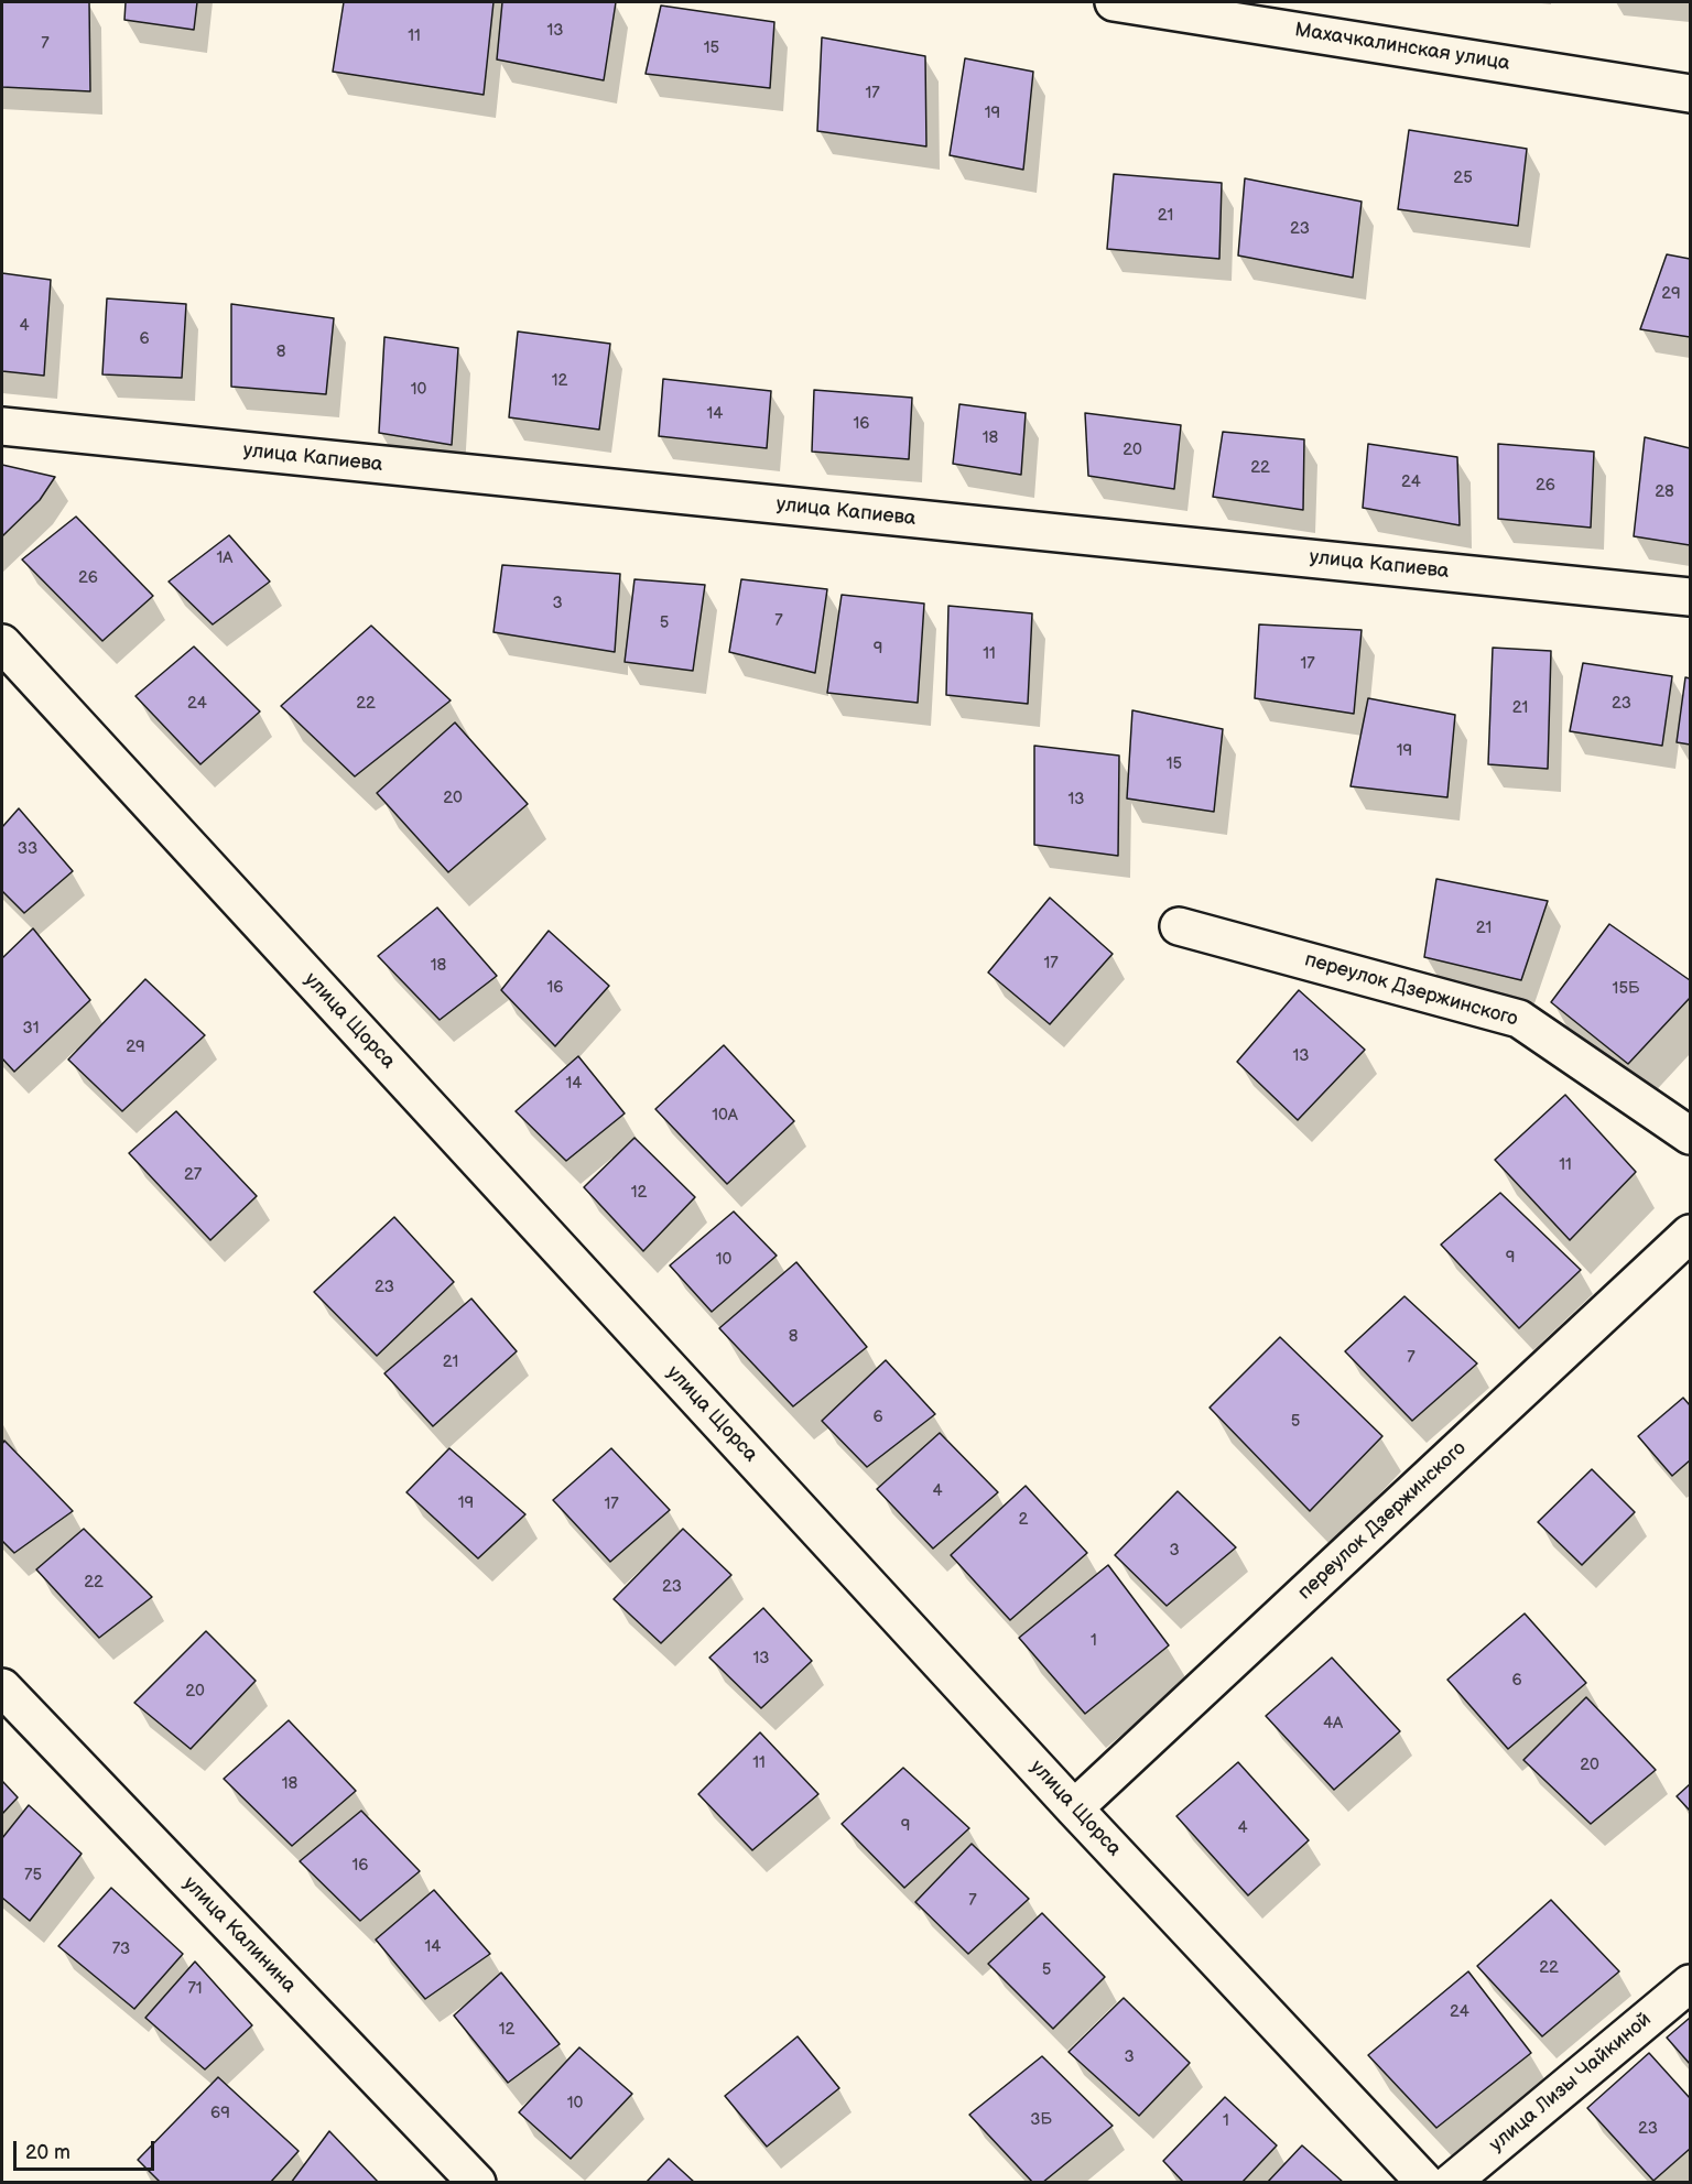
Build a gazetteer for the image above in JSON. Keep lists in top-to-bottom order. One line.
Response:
{"streets":{"street":["Махачкалинская улица","улица Капиева","переулок Дзержинского","улица Щорса","улица Калинина","улица Лизы Чайкиной"]},"crossings":[["переулок Дзержинского","улица Щорса"]],"house_numbers":["13","11","7","15","17","19","25","21","23","29","4","6","8","12","10","14","16","18","20","22","24","26","28","1А","26","3","7","5","9","11","17","24","22","23","21","19","15","20","13","33","21","17","18","16","15Б","31","29","13","14","10А","11","27","12","9","10","23","8","7","21","6","5","4","19","17","2","3","22","23","1","13","6","20","4А","11","20","18","9","4","16","75","7","14","73","22","5","71","24","12","3","10","69","3Б","1","23"],"scale_bar":"20 m"}
